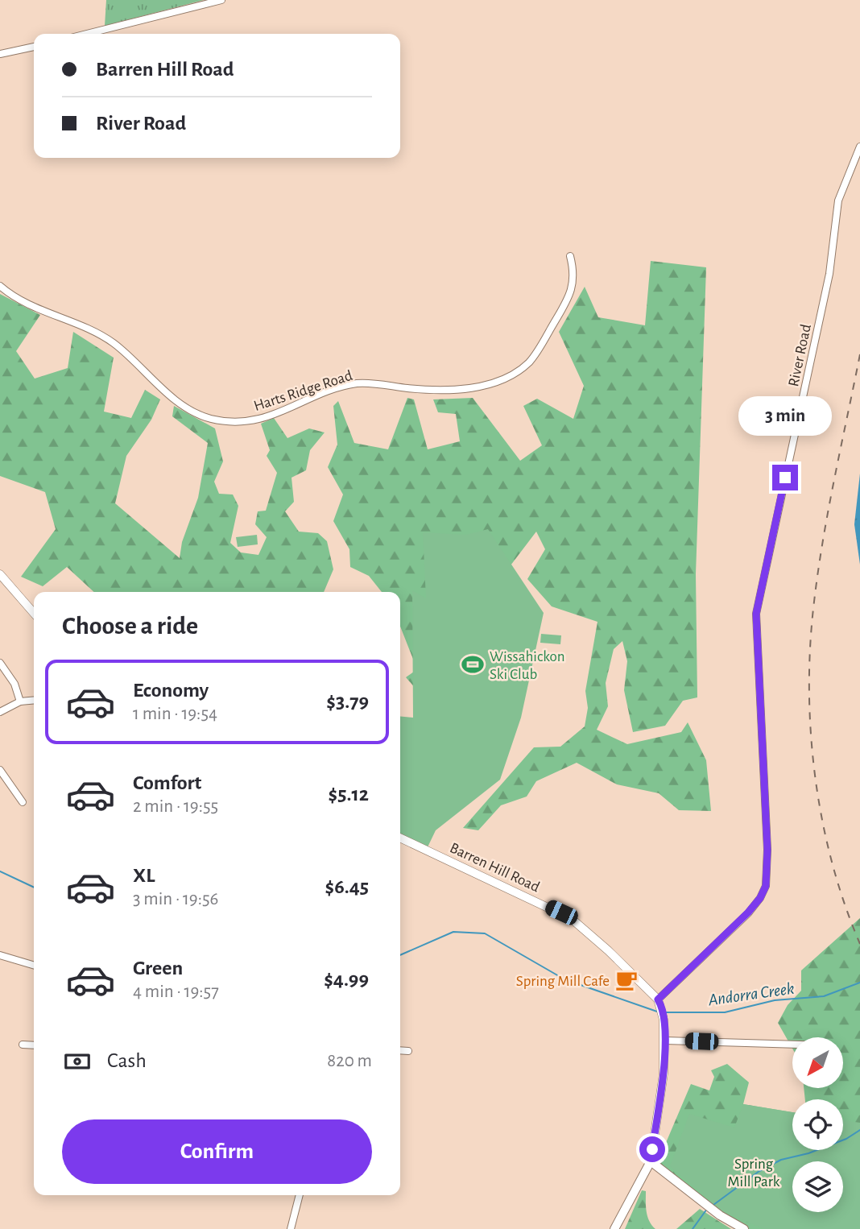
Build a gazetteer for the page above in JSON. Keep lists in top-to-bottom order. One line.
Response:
{"streets":{"street":["River Road","Harts Ridge Road","Barren Hill Road"]},"crossings":[["River Road","Barren Hill Road"]],"water":["Andorra Creek"],"parks":["Spring Mill Park"],"places":{"sports":["Wissahickon Ski Club"],"cafe":["Spring Mill Cafe"]},"north":"bottom left","page":{"banner":["Barren Hill Road","River Road"],"bubble":"3 min","heading":"Choose a ride","list":[{"name":"Economy","note":"1 min · 19:54","value":"$3.79"},{"name":"Comfort","note":"2 min · 19:55","value":"$5.12"},{"name":"XL","note":"3 min · 19:56","value":"$6.45"},{"name":"Green","note":"4 min · 19:57","value":"$4.99"}],"pay":["Cash","820 m"],"buttons":"Confirm"}}
